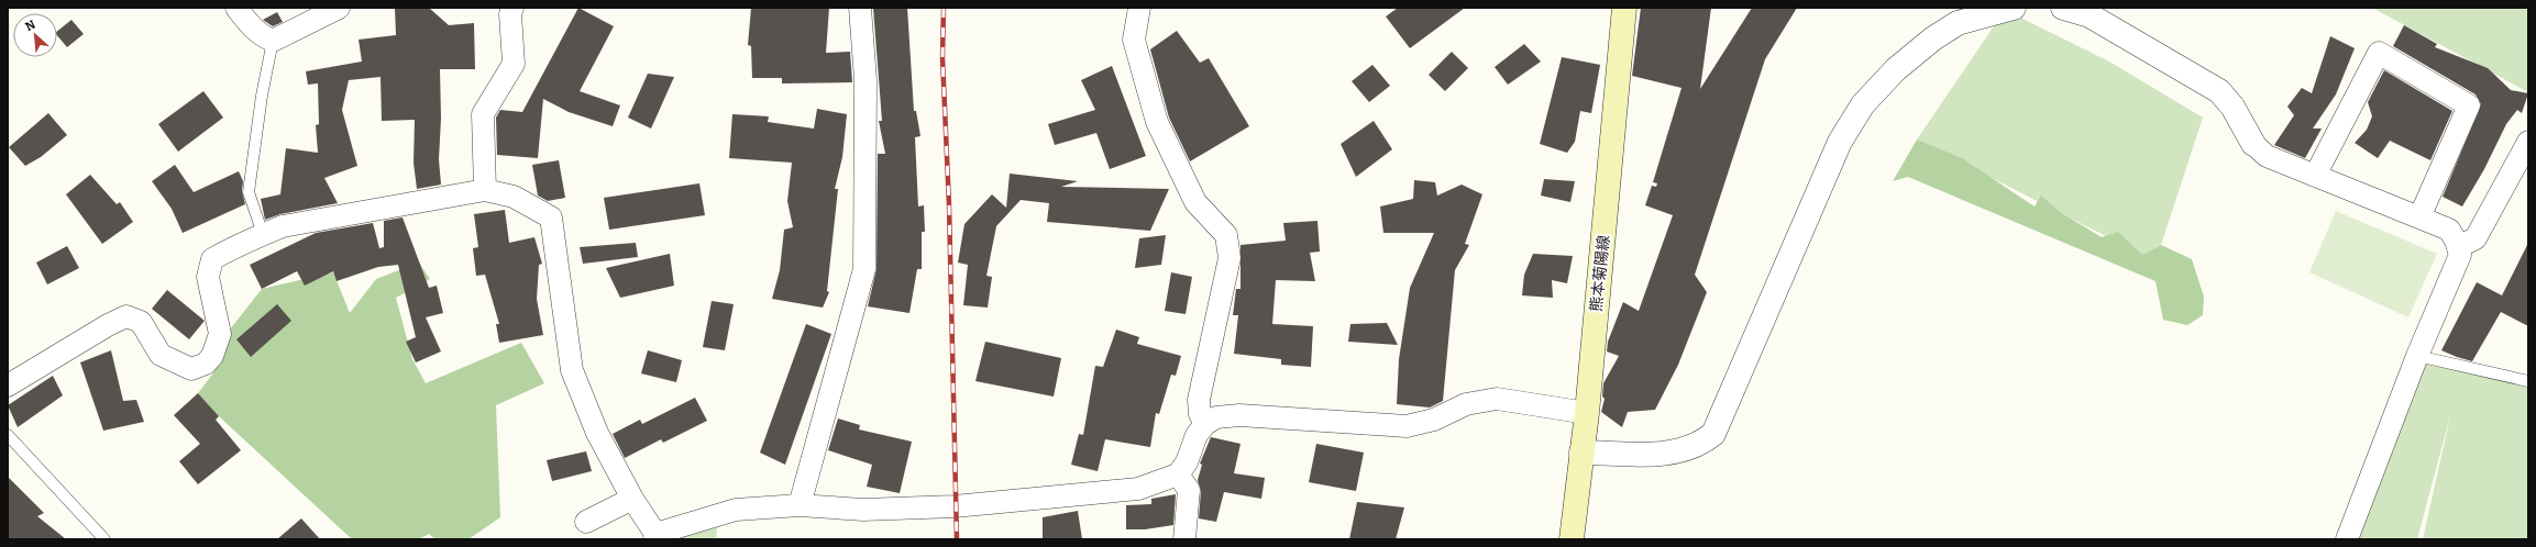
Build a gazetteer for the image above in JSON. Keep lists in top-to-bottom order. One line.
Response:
{"streets":{"main road":["熊本菊陽線"]},"north":"top left"}
